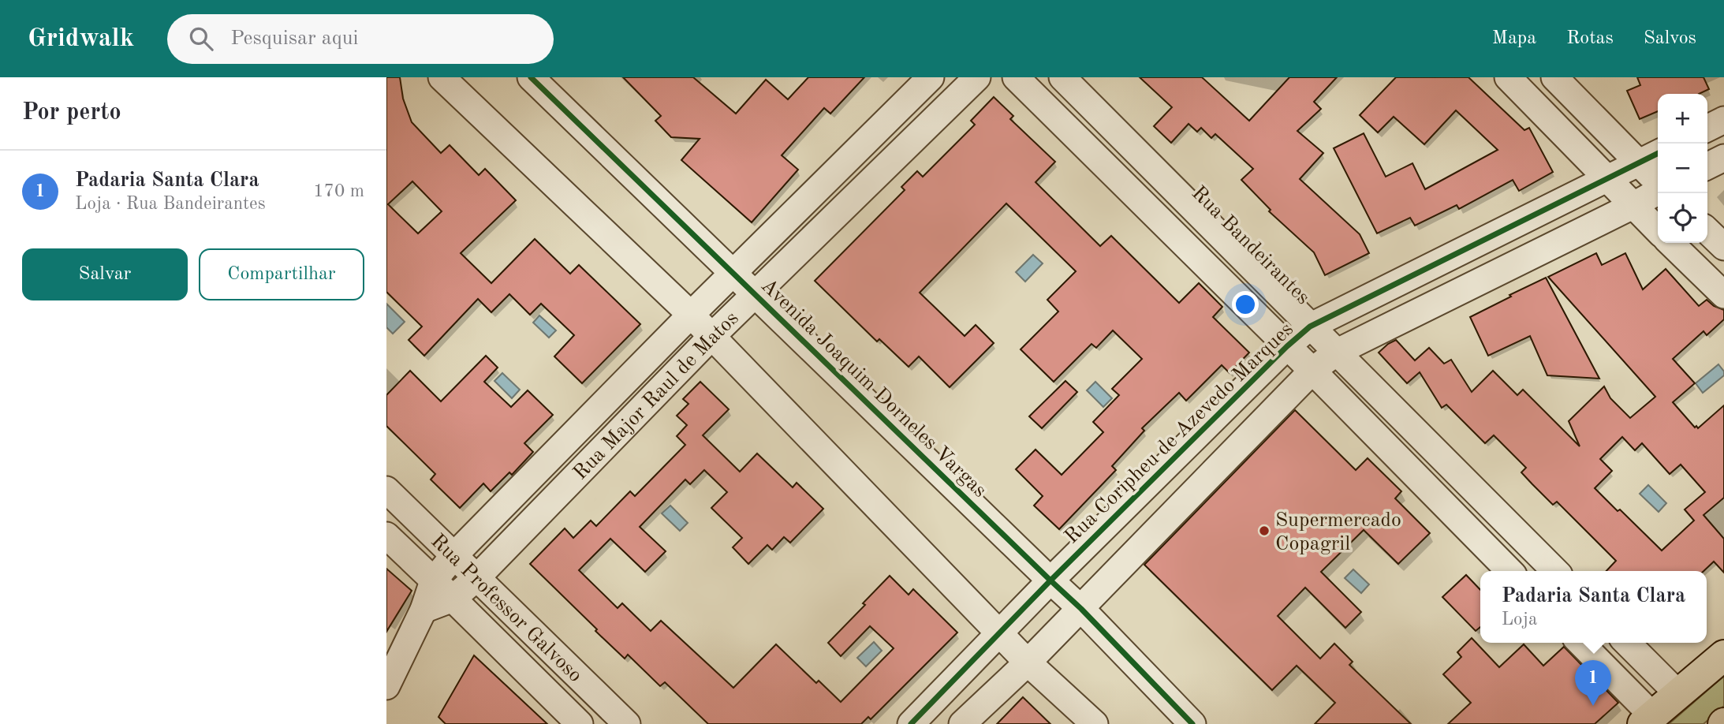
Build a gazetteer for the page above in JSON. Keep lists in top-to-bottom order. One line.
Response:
{"streets":{"street":["Rua Bandeirantes","Avenida Joaquim Dorneles Vargas","Rua Major Raul de Matos","Rua Coripheu de Azevedo Marques","Rua Professor Galvoso"]},"crossings":[["Rua Bandeirantes","Rua Coripheu de Azevedo Marques"],["Avenida Joaquim Dorneles Vargas","Rua Major Raul de Matos"],["Avenida Joaquim Dorneles Vargas","Rua Coripheu de Azevedo Marques"],["Rua Major Raul de Matos","Rua Professor Galvoso"]],"places":["Supermercado Copagril"],"page":{"header":"Gridwalk","search":"Pesquisar aqui","nav":["Mapa","Rotas","Salvos"],"heading":"Por perto","map_buttons":["+","−"],"list":[{"mark":"1","name":"Padaria Santa Clara","note":"Loja · Rua Bandeirantes","value":"170 m"}],"buttons":["Salvar","Compartilhar"],"popup":["Padaria Santa Clara","Loja"],"pins":"1"}}
